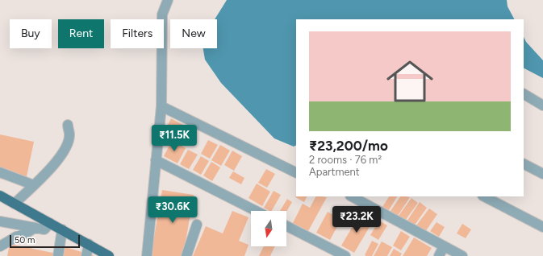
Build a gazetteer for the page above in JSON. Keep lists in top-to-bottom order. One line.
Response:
{"scale_bar":"50 m","north":"bottom","page":{"chip":["Buy","Rent","Filters","New"],"list":[{"name":"₹23,200/mo","note":"2 rooms · 76 m² · Apartment"}],"price":["₹11.5K","₹30.6K","₹23.2K"],"scale":"50 m"}}
